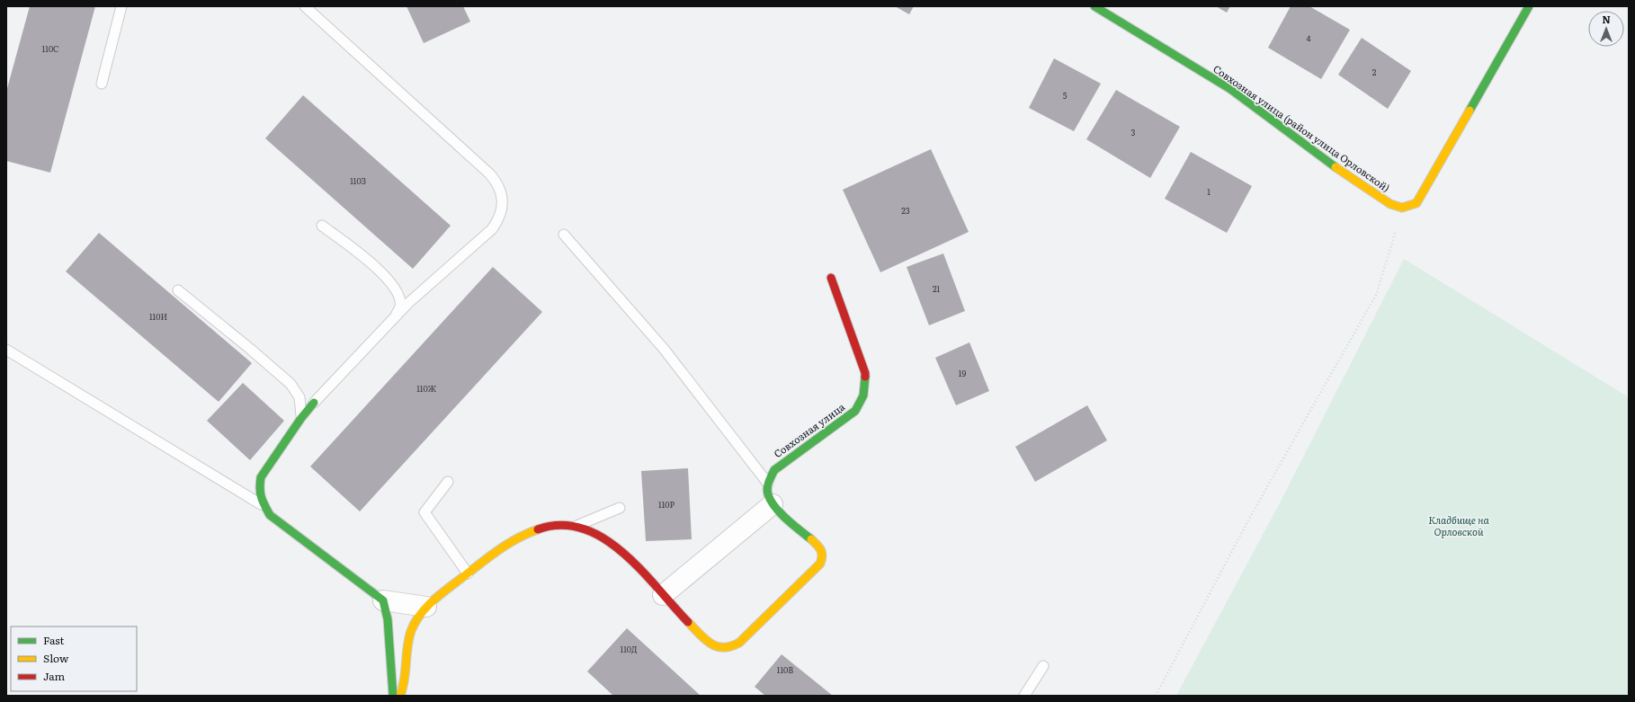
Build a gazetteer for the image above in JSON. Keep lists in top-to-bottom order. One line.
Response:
{"streets":{"street":["Совхозная улица (район улица Орловской)","Совхозная улица"]},"parks":["Кладбище на Орловской"],"house_numbers":["4","110С","2","5","3","110З","1","23","21","110И","19","110Ж","110Р","110Д","110В"],"legend":["Fast","Slow","Jam"],"north":"top"}
